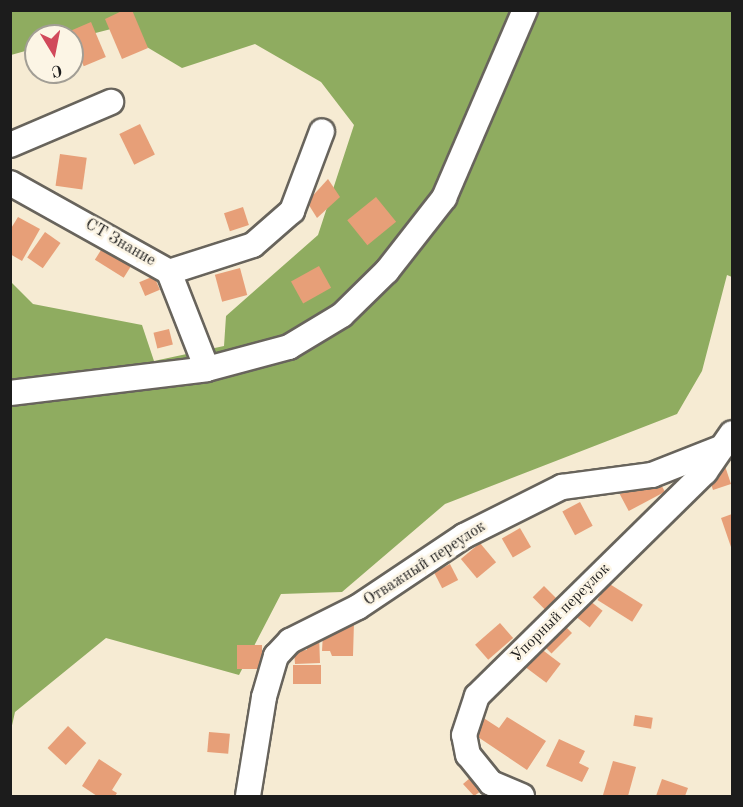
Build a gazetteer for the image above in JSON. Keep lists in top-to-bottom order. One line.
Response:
{"streets":{"street":["СТ Знание","Отважный переулок","Упорный переулок"]},"crossings":[["Отважный переулок","Упорный переулок"]],"north":"bottom"}
